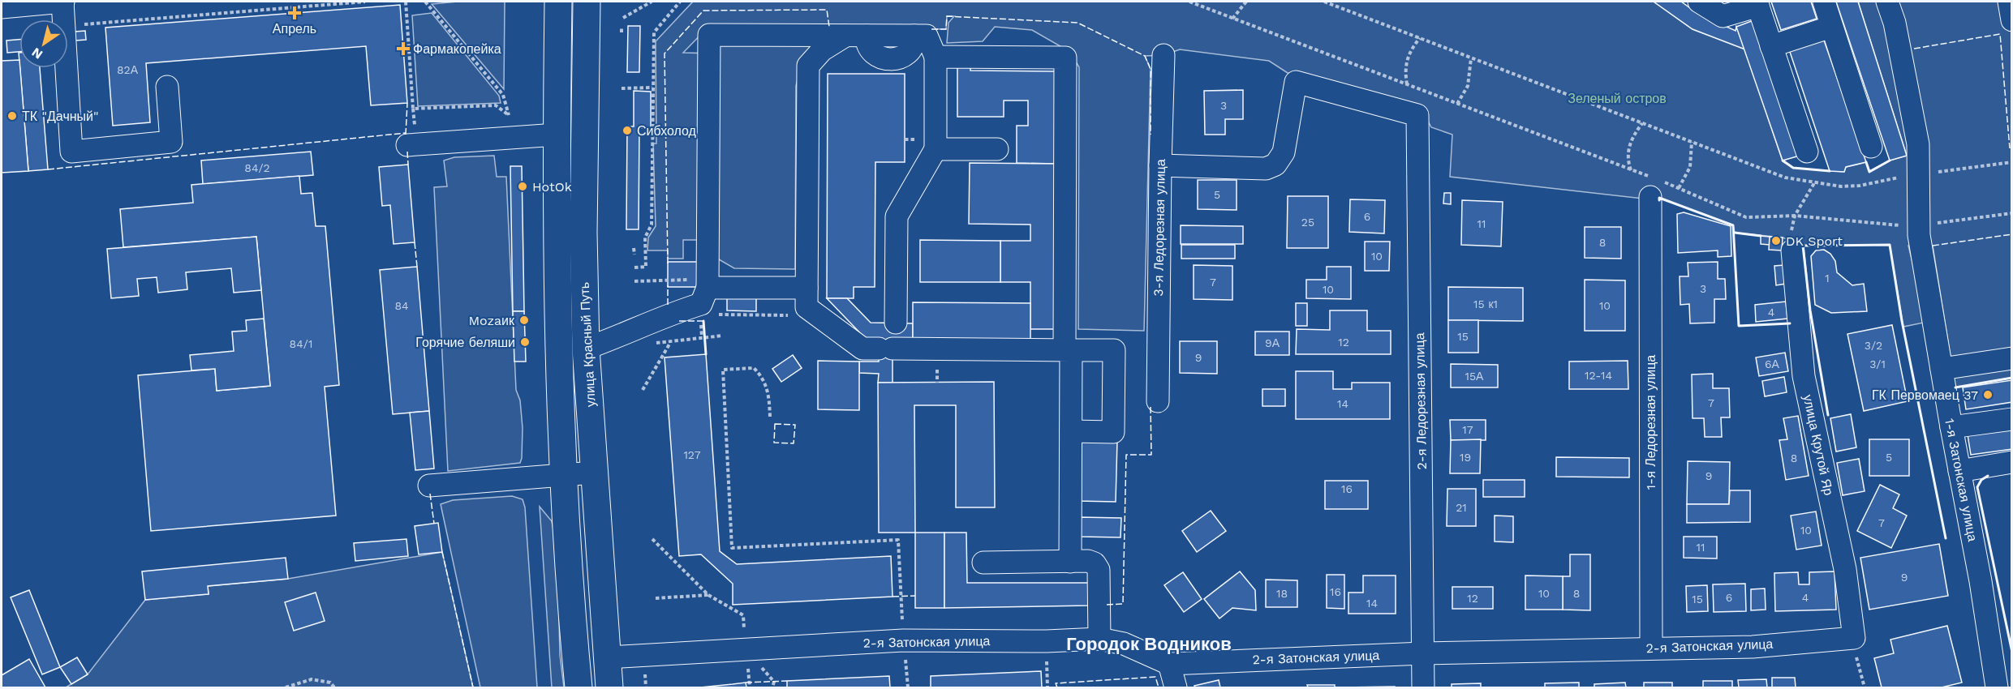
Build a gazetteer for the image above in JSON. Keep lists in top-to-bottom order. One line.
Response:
{"streets":{"main road":["улица Красный Путь"],"street":["3-я Ледорезная улица","2-я Ледорезная улица","1-я Ледорезная улица","улица Крутой Яр","1-я Затонская улица","2-я Затонская улица"]},"crossings":[["3-я Ледорезная улица","2-я Ледорезная улица"],["улица Красный Путь","2-я Затонская улица"],["2-я Ледорезная улица","2-я Затонская улица"],["1-я Ледорезная улица","2-я Затонская улица"],["улица Крутой Яр","2-я Затонская улица"]],"districts":["Городок Водников"],"parks":["Зеленый остров"],"places":{"health":["Апрель","Фармакопейка"],"other":["ТК \"Дачный\"","Сибхолод","HotOk","DK Sport","Mozaик","Горячие беляши","ГК Первомаец 37"]},"house_numbers":["82А","3","84/2","5","6","25","11","8","10","1","7","3","10","15 к1","84","10","4","15","12","9А","84/1","3/2","9","6А","3/1","12-14","15А","7","14","17","127","19","5","8","9","16","21","7","10","11","9","16","18","10","8","6","4","12","15","14"],"north":"bottom left"}
